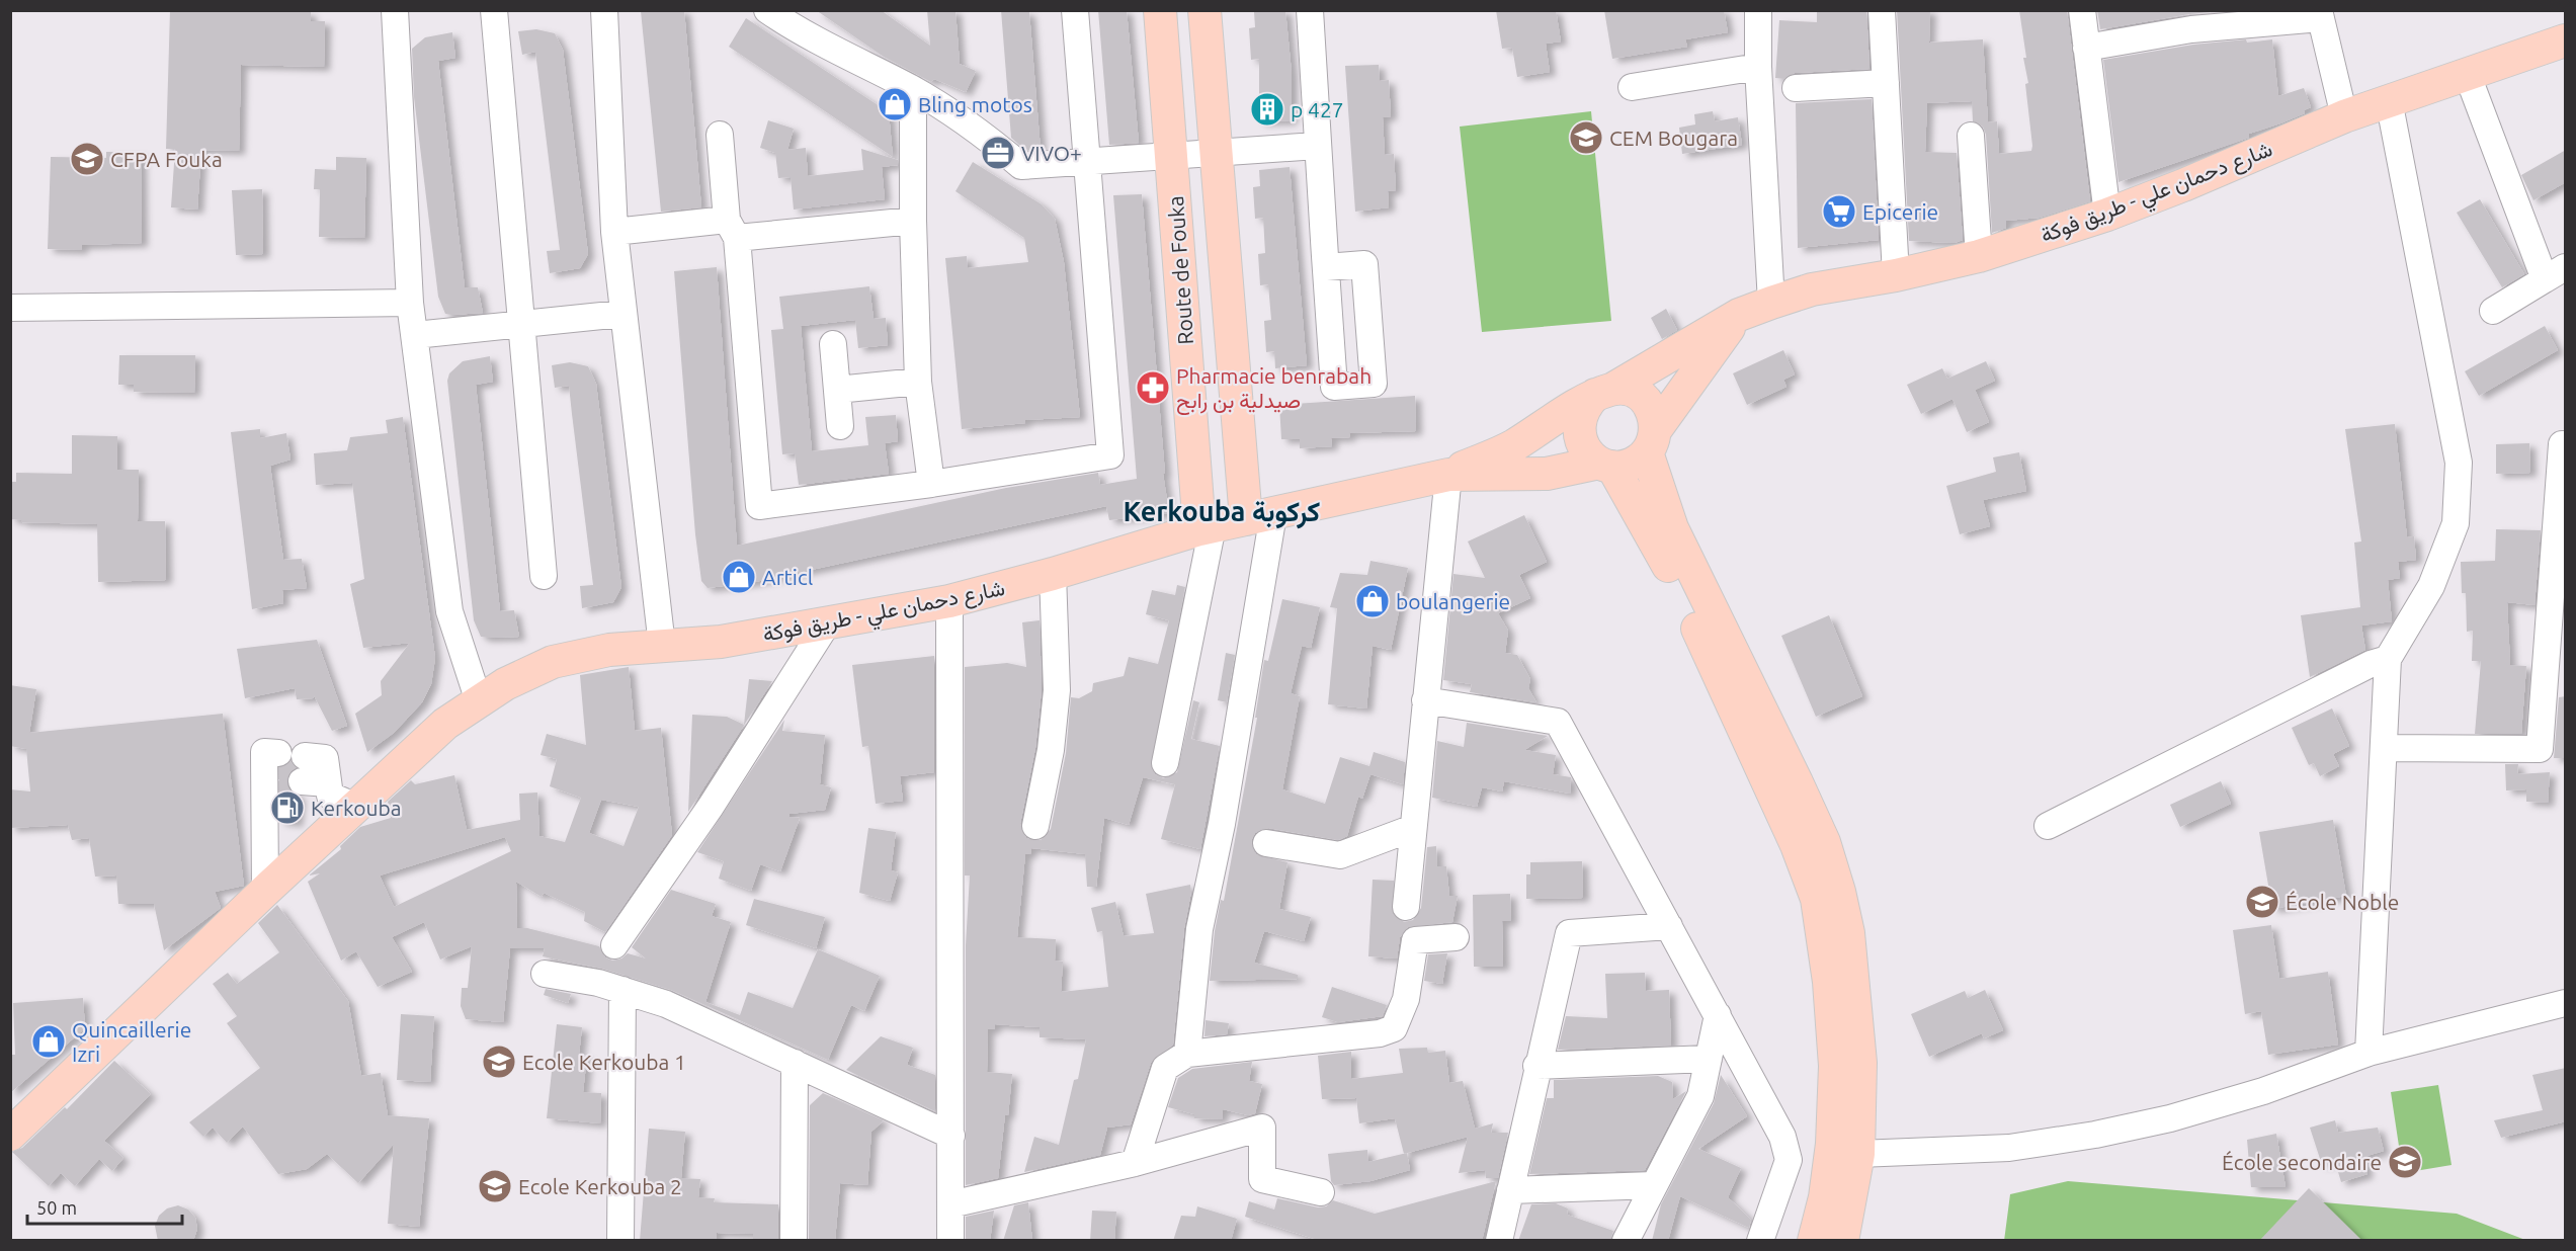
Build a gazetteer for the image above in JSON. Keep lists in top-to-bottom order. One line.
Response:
{"streets":{"main road":["شارع دحمان علي - طريق فوكة","Route de Fouka"]},"crossings":[["شارع دحمان علي - طريق فوكة","Route de Fouka"]],"districts":["Kerkouba كركوبة"],"places":{"shop":["Bling motos","Articl","boulangerie","Quincaillerie Izri"],"building":["p 427"],"school or university":["CEM Bougara","CFPA Fouka","École Noble","Ecole Kerkouba 1","École secondaire","Ecole Kerkouba 2"],"office":["VIVO+"],"supermarket":["Epicerie"],"pharmacy":["Pharmacie benrabah صيدلية بن رابح"],"fuel station":["Kerkouba"]},"scale_bar":"50 m"}
